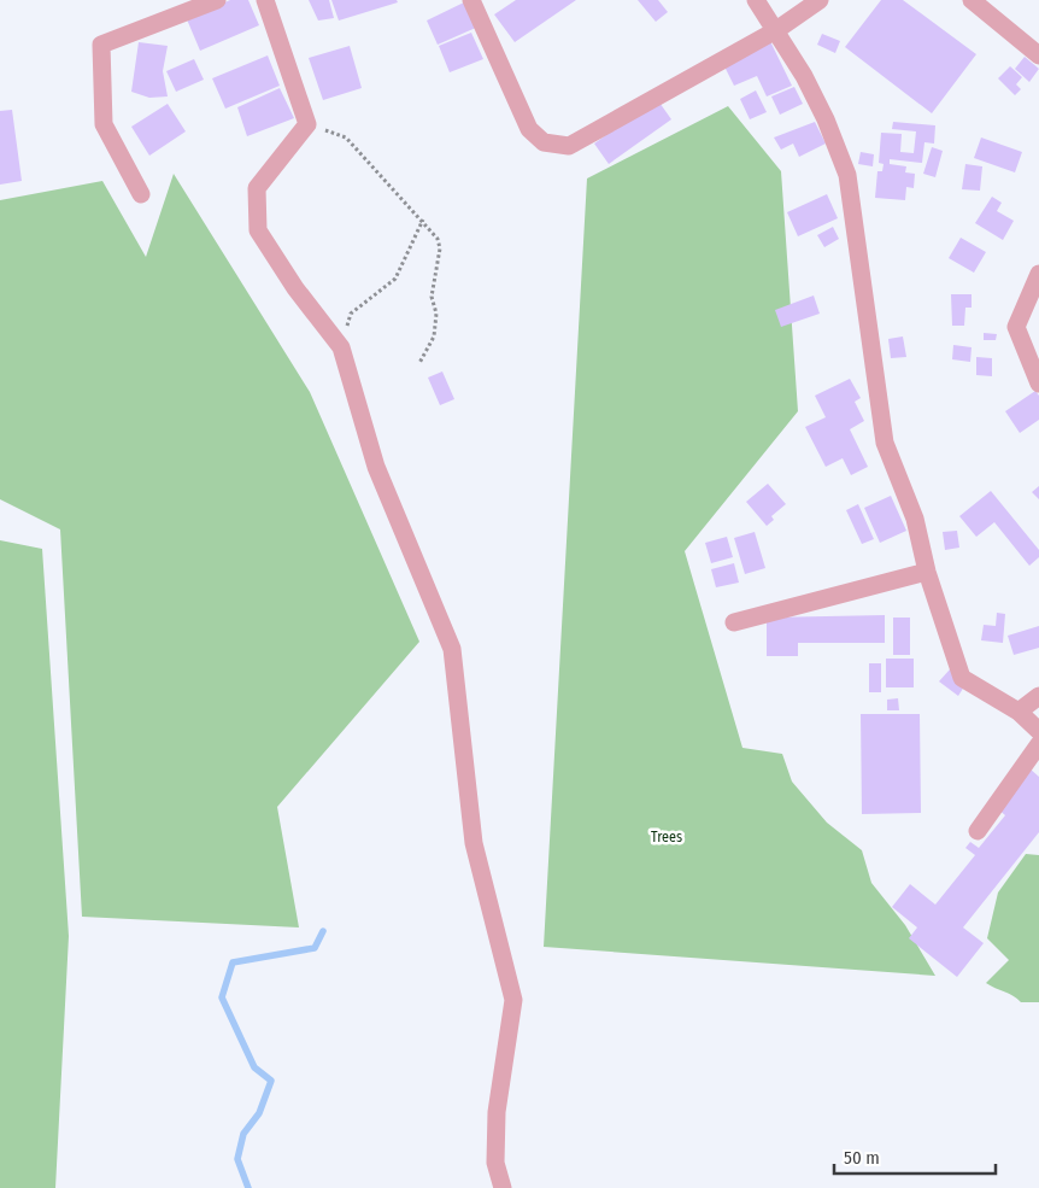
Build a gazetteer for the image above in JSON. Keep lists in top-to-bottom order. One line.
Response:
{"parks":["Trees"],"scale_bar":"50 m"}
